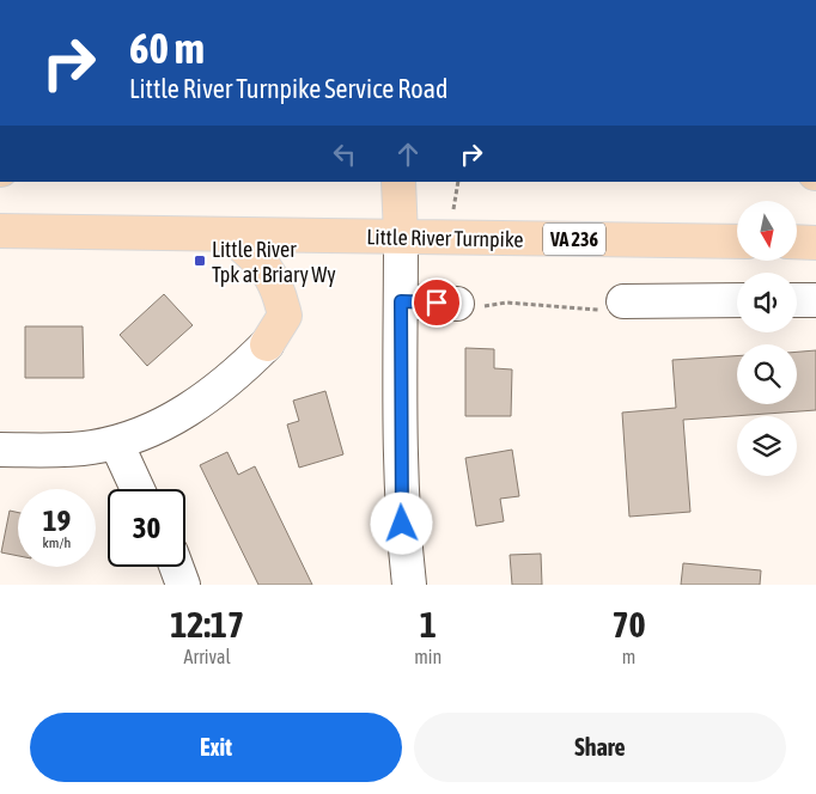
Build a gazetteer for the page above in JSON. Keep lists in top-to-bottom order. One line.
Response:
{"streets":{"main road":["Little River Turnpike","VA 236"]},"places":{"transit":["Little River Tpk at Briary Wy"]},"north":"bottom","page":{"turn":["60 m","Little River Turnpike Service Road"],"speed":"19 km/h","limit":"30","eta":["12:17","Arrival","1","min","70","m"],"buttons":["Exit","Share"]}}
